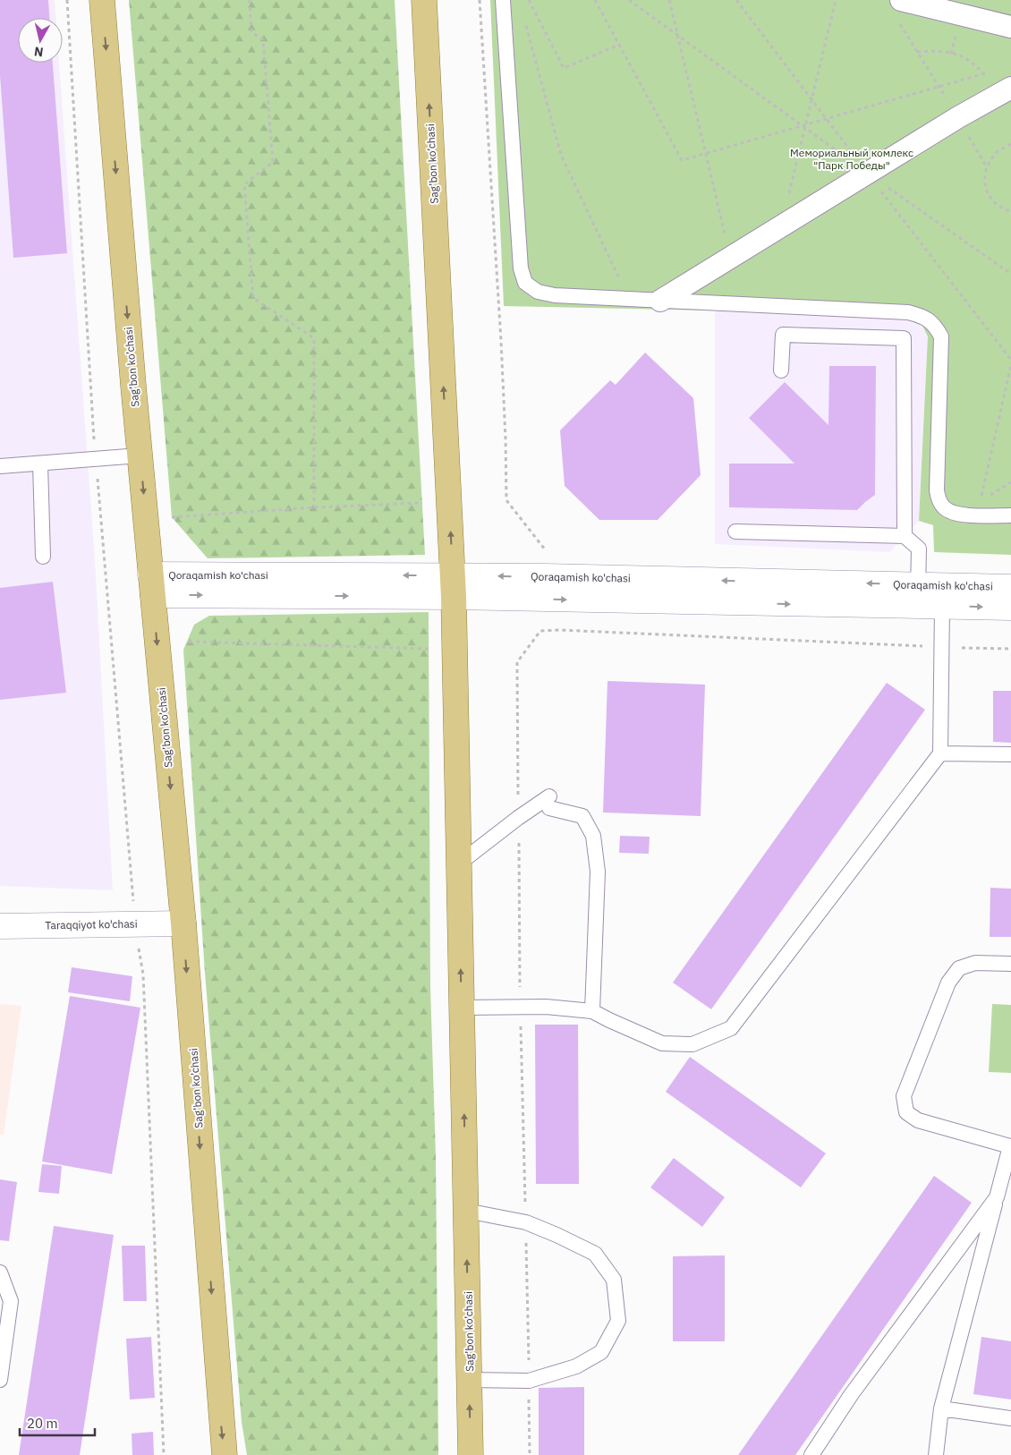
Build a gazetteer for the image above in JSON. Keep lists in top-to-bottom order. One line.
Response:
{"streets":{"main road":["Sag’bon ko’chasi","Qoraqamish ko'chasi","Taraqqiyot ko'chasi"]},"crossings":[["Sag’bon ko’chasi","Qoraqamish ko'chasi"],["Sag’bon ko’chasi","Taraqqiyot ko'chasi"]],"parks":["Мемориальный комлекс \"Парк Победы\""],"scale_bar":"20 m","north":"bottom"}
